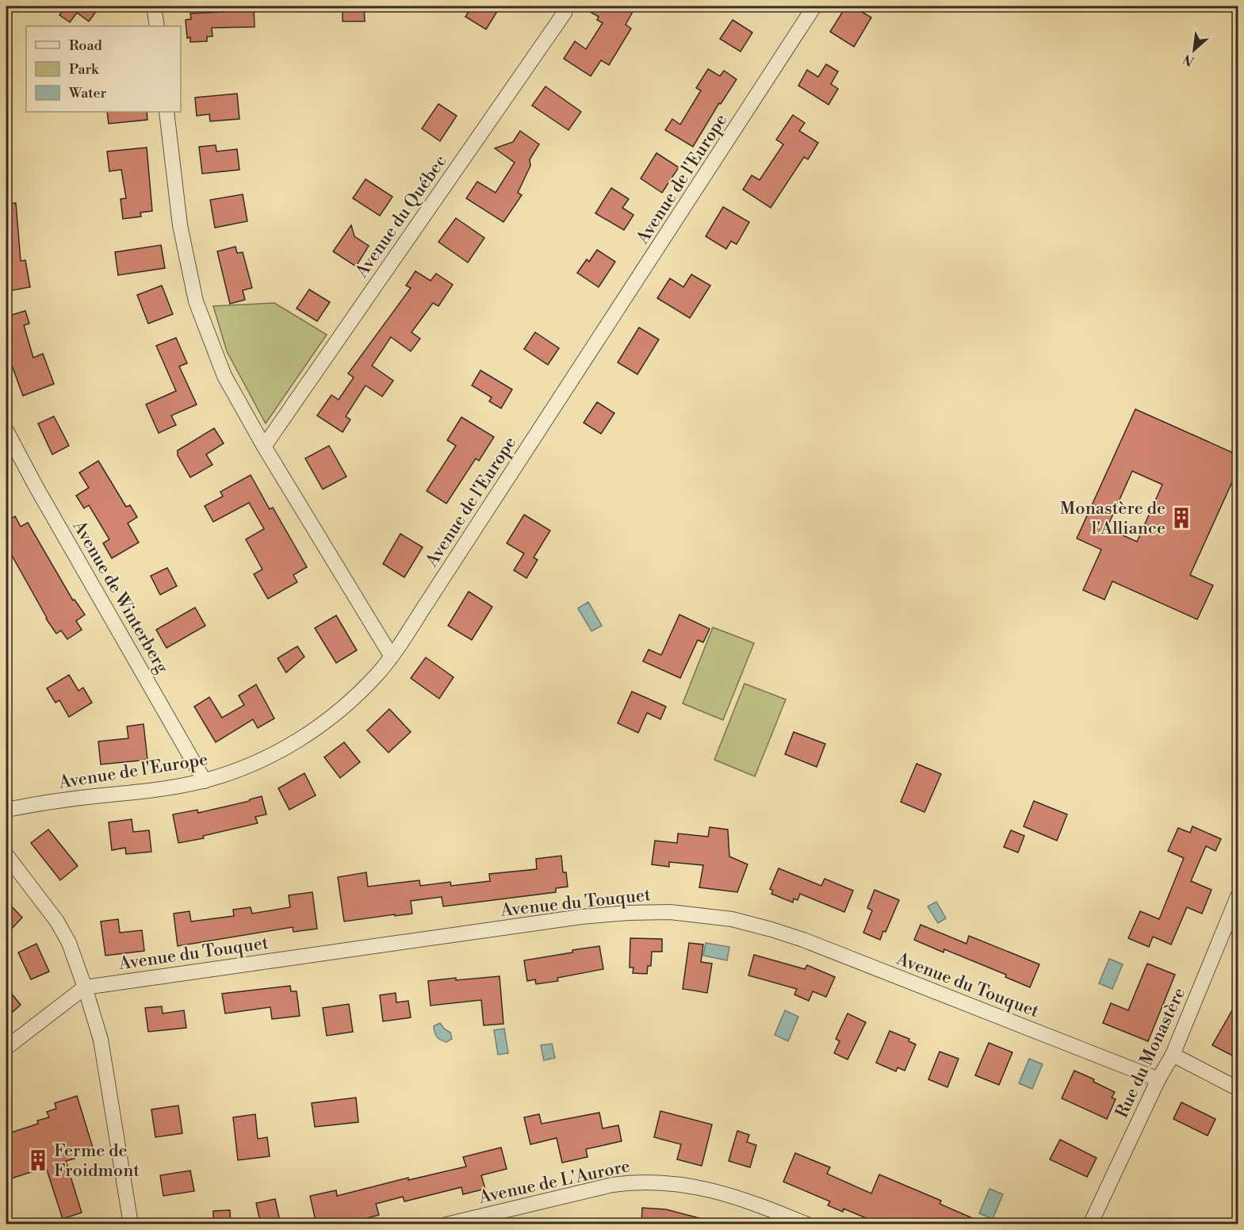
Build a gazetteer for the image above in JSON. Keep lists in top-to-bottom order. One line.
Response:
{"streets":{"street":["Avenue de l'Europe","Avenue du Québec","Avenue de Winterberg","Avenue du Touquet","Rue du Monastère","Avenue de L'Aurore"]},"crossings":[["Avenue de l'Europe","Avenue de Winterberg"],["Avenue du Touquet","Rue du Monastère"]],"places":{"building":["Monastère de l'Alliance","Ferme de Froidmont"]},"legend":["Road","Park","Water"],"north":"bottom left"}
